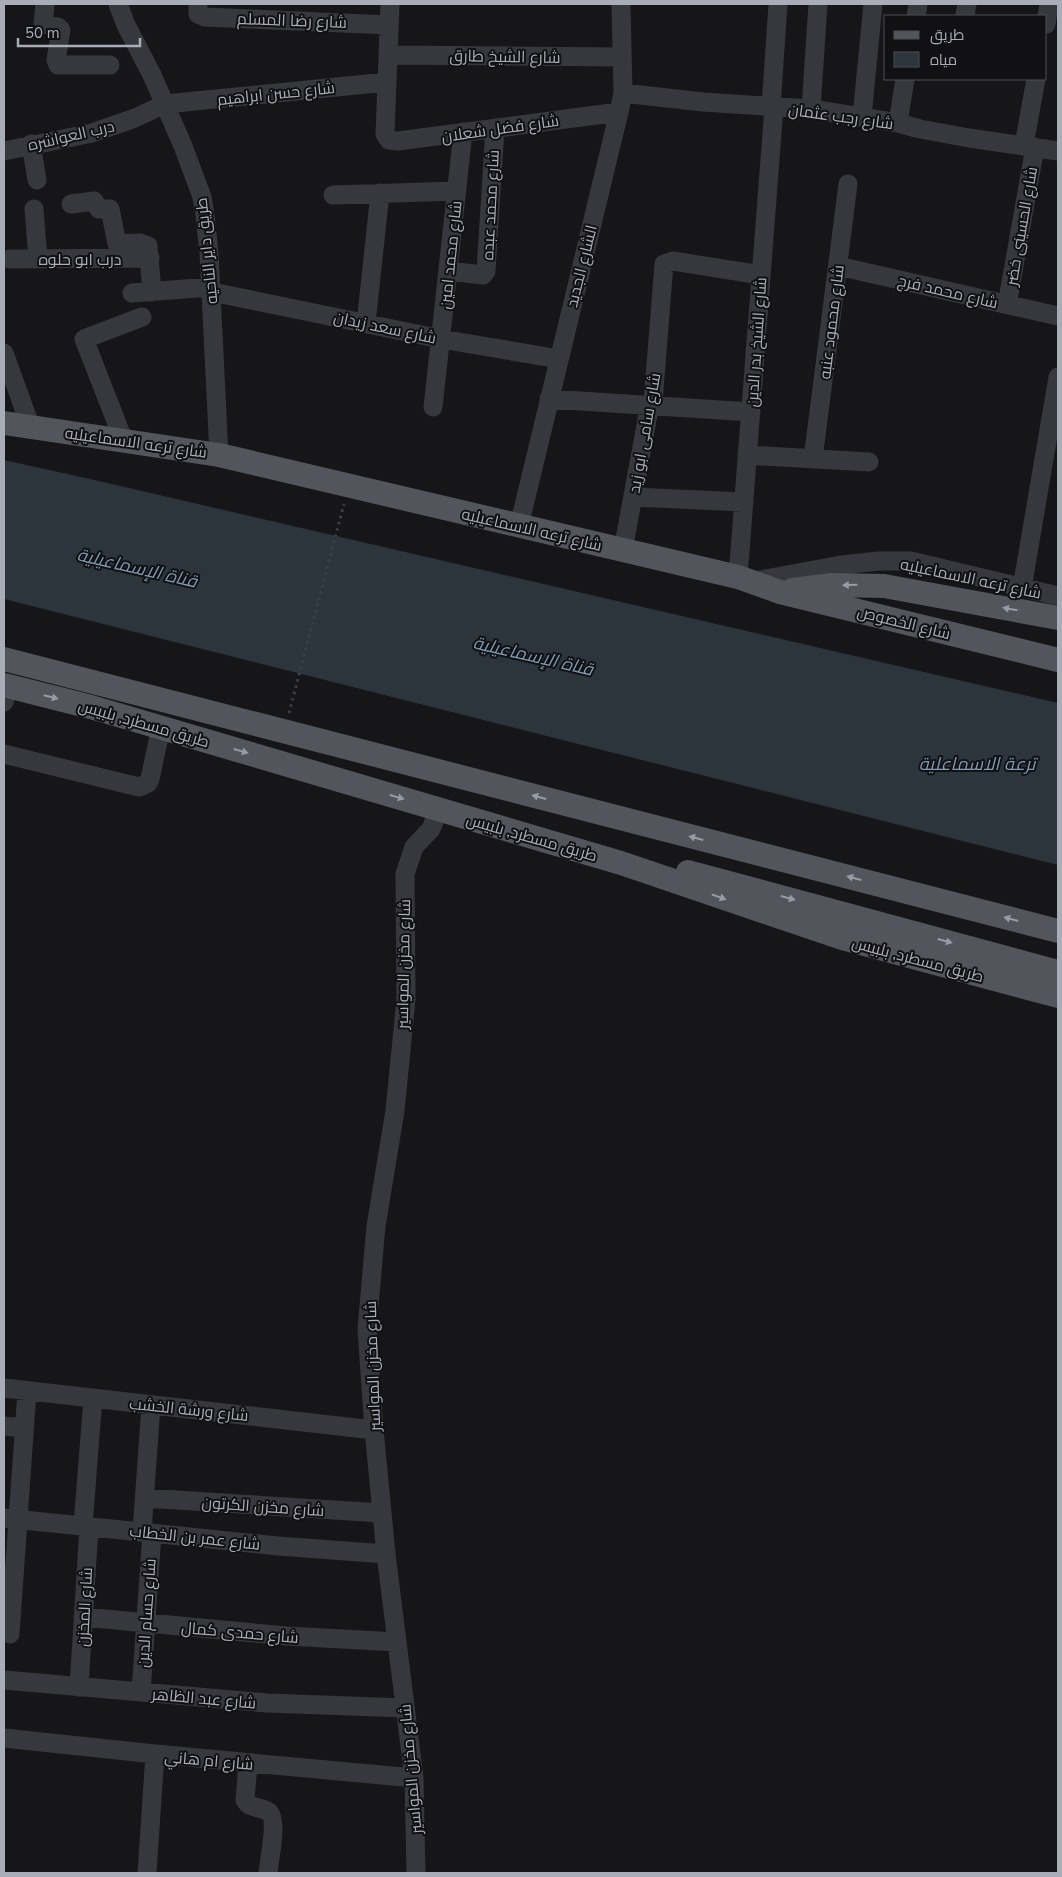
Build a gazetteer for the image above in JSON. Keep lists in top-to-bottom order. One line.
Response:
{"streets":{"main road":["شارع ترعه الاسماعيليه","شارع الخصوص","طريق مسطرد, بلبيس"],"street":["شارع رضا المسلم","شارع الشيخ طارق","شارع حسن ابراهيم","شارع رجب عثمان","شارع فضل شعلان","درب العواشره","شارع محمد عبده","شارع الحسينى خضر","طريق داير الناحيه","شارع محمد امين","درب ابو حلوه","الشارع الجديد","شارع محمد فرج","شارع محمود عنبه","شارع سعد زيدان","شارع الشيخ بدر الدين","شارع سامى ابو زيد","شارع مخزن المواسير","شارع ورشة الخشب","شارع مخزن الكرتون","شارع عمر بن الخطاب","شارع المخزن","شارع حسام الدين","شارع حمدى كمال","شارع عبد الظاهر","شارع ام هاني"]},"crossings":[["شارع الشيخ طارق","الشارع الجديد"],["شارع حسن ابراهيم","شارع فضل شعلان"],["شارع حسن ابراهيم","درب العواشره"],["شارع حسن ابراهيم","طريق داير الناحيه"],["شارع رجب عثمان","شارع الحسينى خضر"],["شارع رجب عثمان","الشارع الجديد"],["شارع رجب عثمان","شارع الشيخ بدر الدين"],["شارع فضل شعلان","شارع محمد عبده"],["شارع فضل شعلان","شارع محمد امين"],["شارع فضل شعلان","الشارع الجديد"],["درب العواشره","طريق داير الناحيه"],["شارع محمد عبده","شارع محمد امين"],["شارع الحسينى خضر","شارع محمد فرج"],["طريق داير الناحيه","شارع سعد زيدان"],["طريق داير الناحيه","شارع ترعه الاسماعيليه"],["شارع محمد امين","شارع سعد زيدان"],["الشارع الجديد","شارع سعد زيدان"],["الشارع الجديد","شارع ترعه الاسماعيليه"],["شارع محمد فرج","شارع محمود عنبه"],["شارع الشيخ بدر الدين","شارع سامى ابو زيد"],["شارع الشيخ بدر الدين","شارع ترعه الاسماعيليه"],["شارع الشيخ بدر الدين","شارع الخصوص"],["شارع سامى ابو زيد","شارع ترعه الاسماعيليه"],["شارع ترعه الاسماعيليه","شارع الخصوص"],["طريق مسطرد, بلبيس","شارع مخزن المواسير"],["شارع مخزن المواسير","شارع ورشة الخشب"],["شارع مخزن المواسير","شارع مخزن الكرتون"],["شارع مخزن المواسير","شارع عمر بن الخطاب"],["شارع مخزن المواسير","شارع حمدى كمال"],["شارع مخزن المواسير","شارع عبد الظاهر"],["شارع مخزن المواسير","شارع ام هاني"],["شارع ورشة الخشب","شارع المخزن"],["شارع ورشة الخشب","شارع حسام الدين"],["شارع مخزن الكرتون","شارع حسام الدين"],["شارع عمر بن الخطاب","شارع المخزن"],["شارع عمر بن الخطاب","شارع حسام الدين"],["شارع المخزن","شارع حمدى كمال"],["شارع المخزن","شارع عبد الظاهر"],["شارع حسام الدين","شارع حمدى كمال"],["شارع حسام الدين","شارع عبد الظاهر"]],"water":["قناة الإسماعيلية","ترعة الاسماعلية"],"legend":["طريق","مياه"],"scale_bar":"50 m"}
